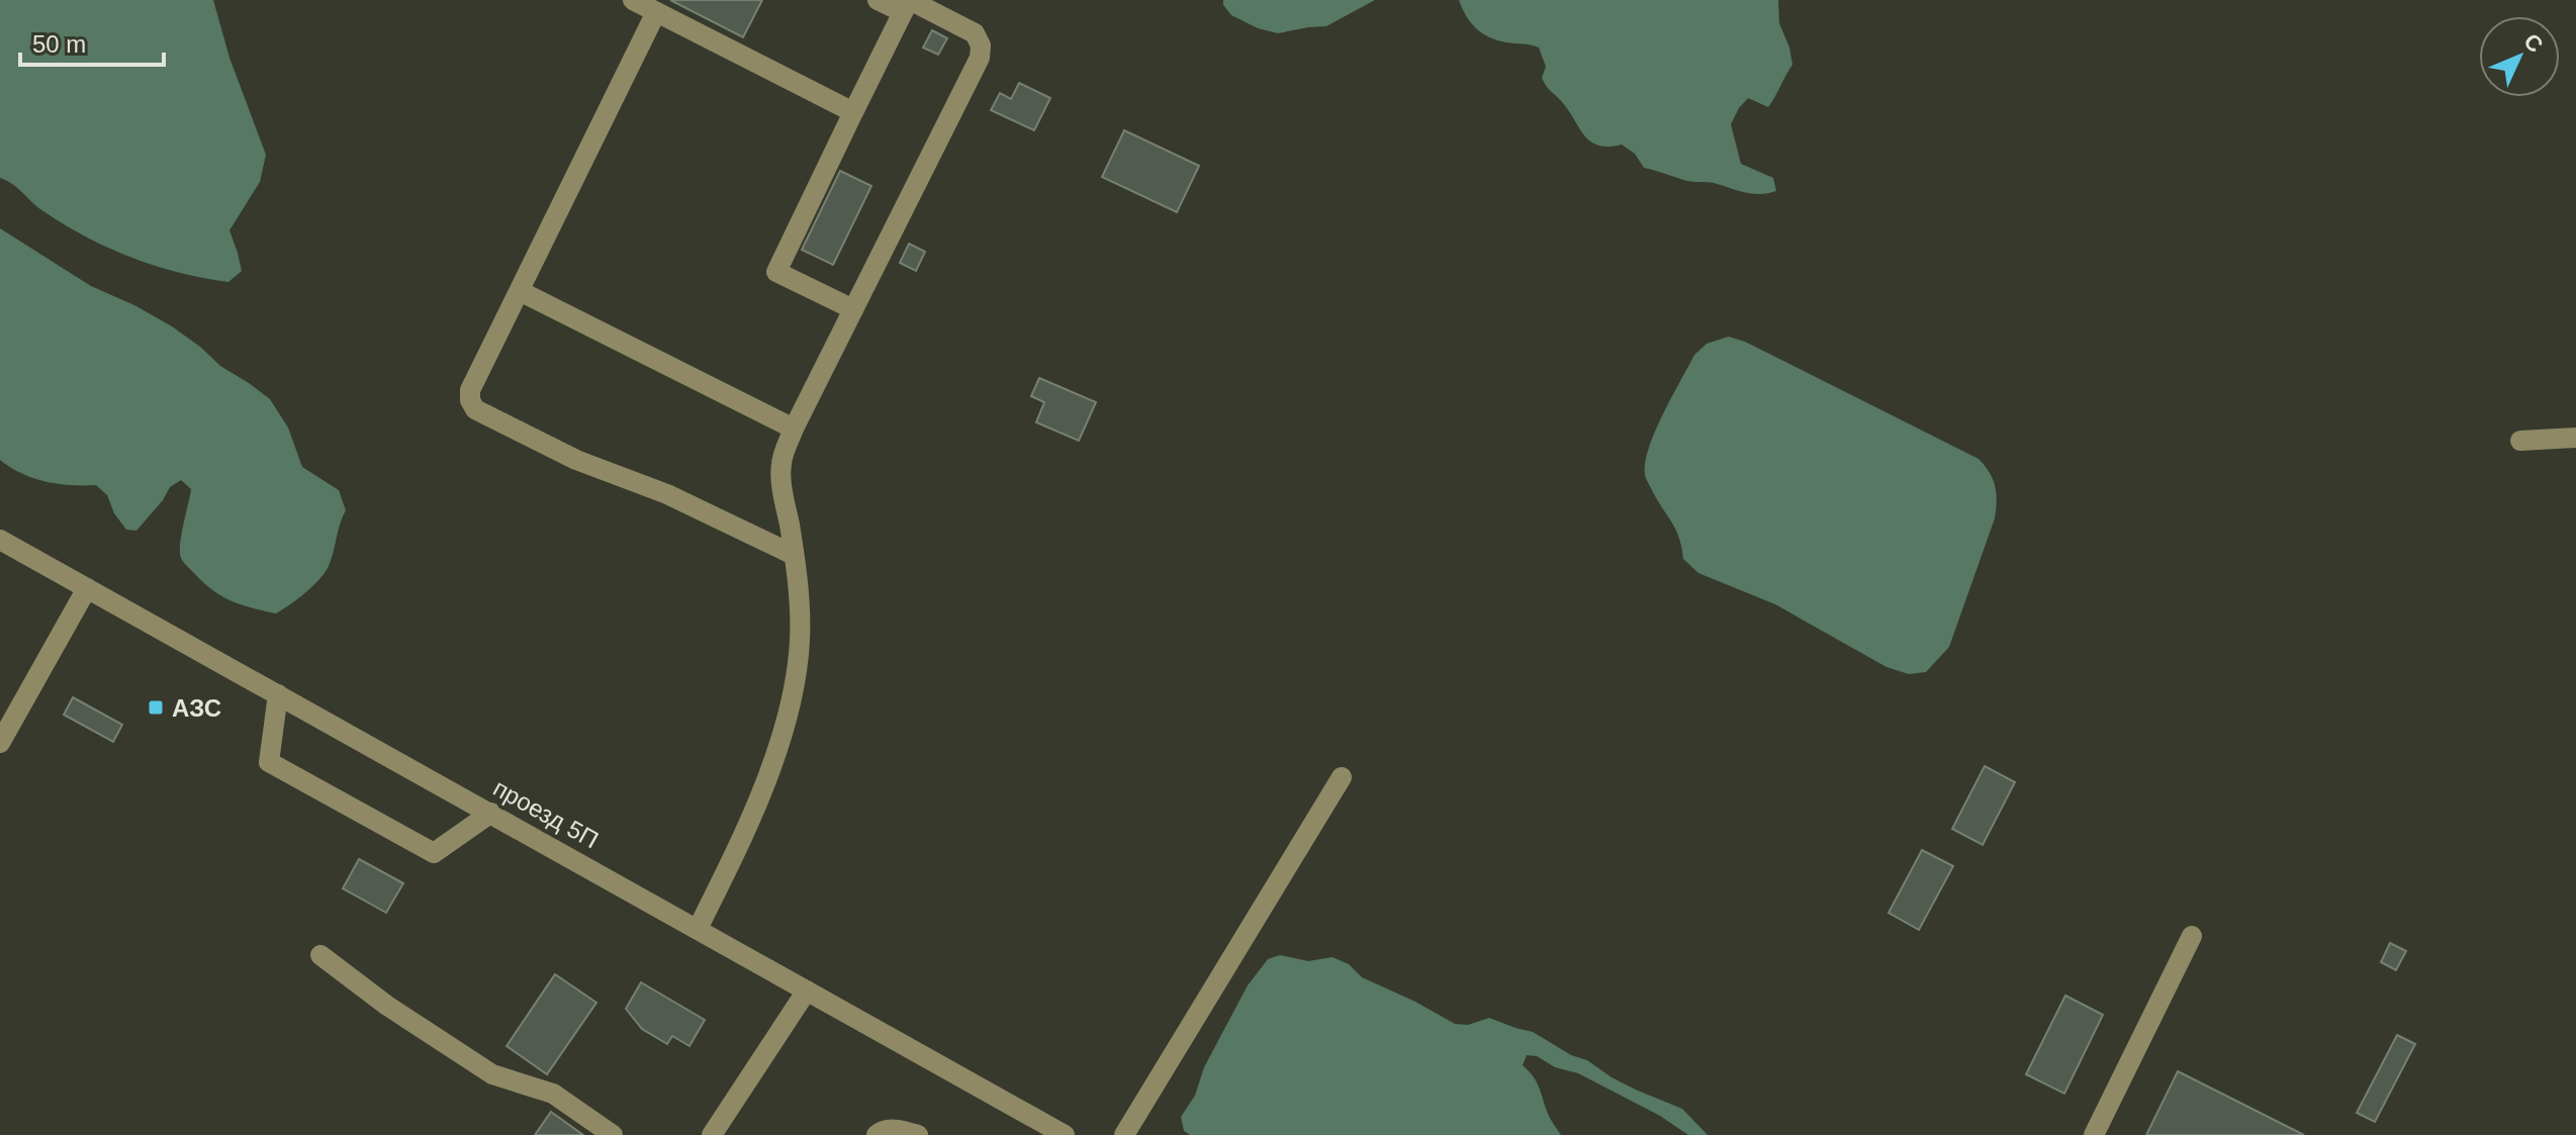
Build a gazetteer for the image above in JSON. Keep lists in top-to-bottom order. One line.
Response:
{"streets":{"street":["проезд 5П"]},"places":{"transit":["АЗС"]},"scale_bar":"50 m","north":"top right"}
